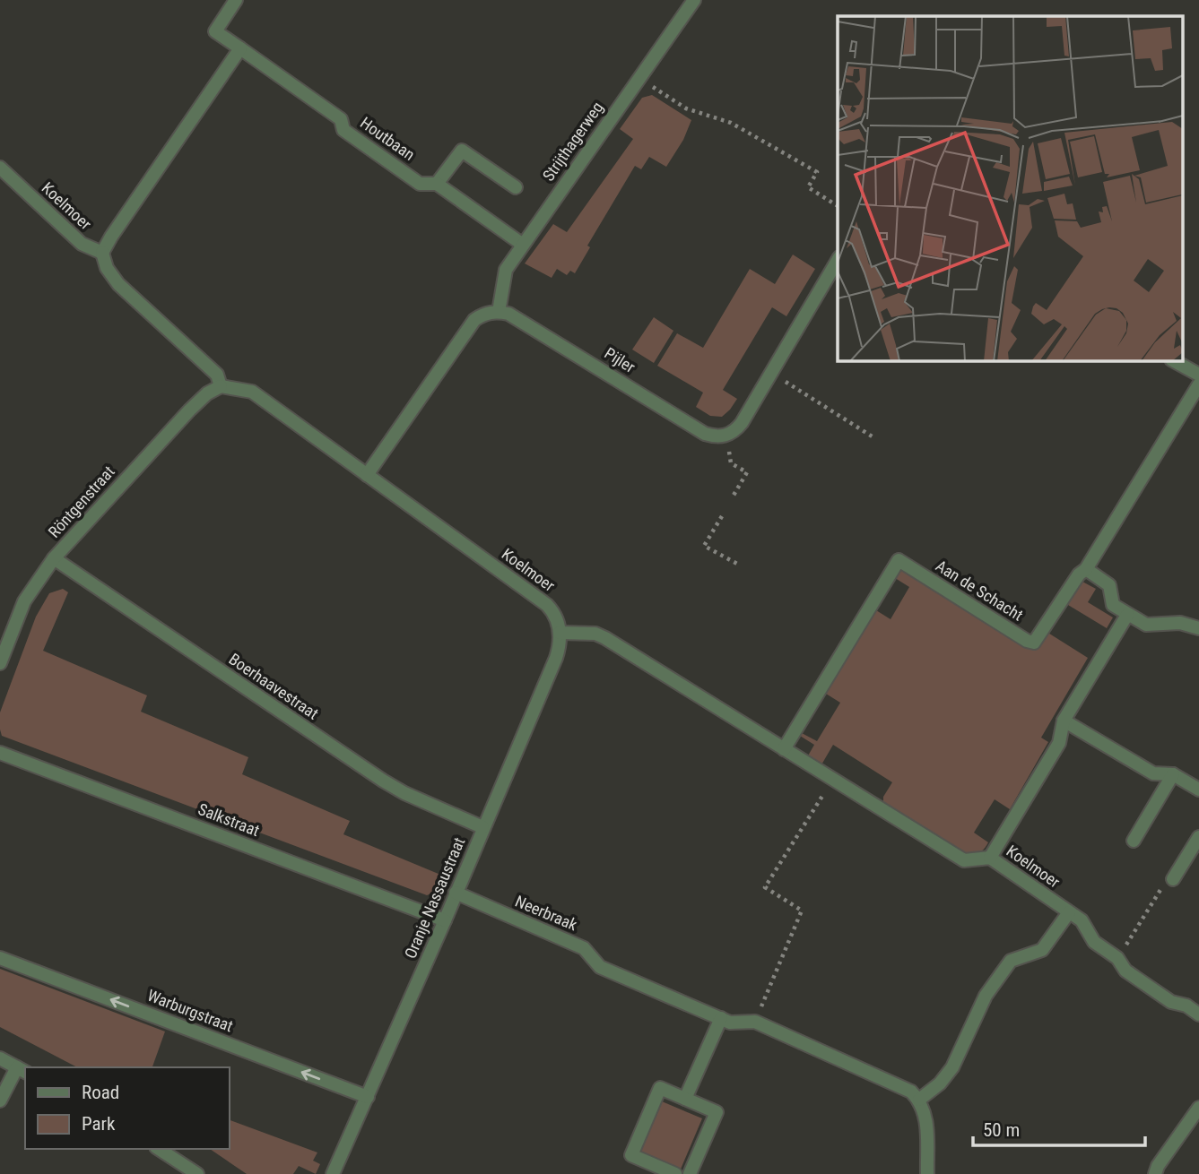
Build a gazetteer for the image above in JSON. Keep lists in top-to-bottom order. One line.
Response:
{"streets":{"street":["Houtbaan","Strijthagerweg","Koelmoer","Pijler","Röntgenstraat","Aan de Schacht","Boerhaavestraat","Salkstraat","Oranje Nassaustraat","Neerbraak","Warburgstraat"]},"crossings":[["Houtbaan","Strijthagerweg"],["Strijthagerweg","Pijler"],["Koelmoer","Röntgenstraat"],["Koelmoer","Aan de Schacht"],["Koelmoer","Oranje Nassaustraat"],["Röntgenstraat","Boerhaavestraat"],["Boerhaavestraat","Oranje Nassaustraat"],["Salkstraat","Oranje Nassaustraat"],["Oranje Nassaustraat","Neerbraak"],["Oranje Nassaustraat","Warburgstraat"]],"one_way":["Warburgstraat"],"legend":["Road","Park"],"scale_bar":"50 m"}
